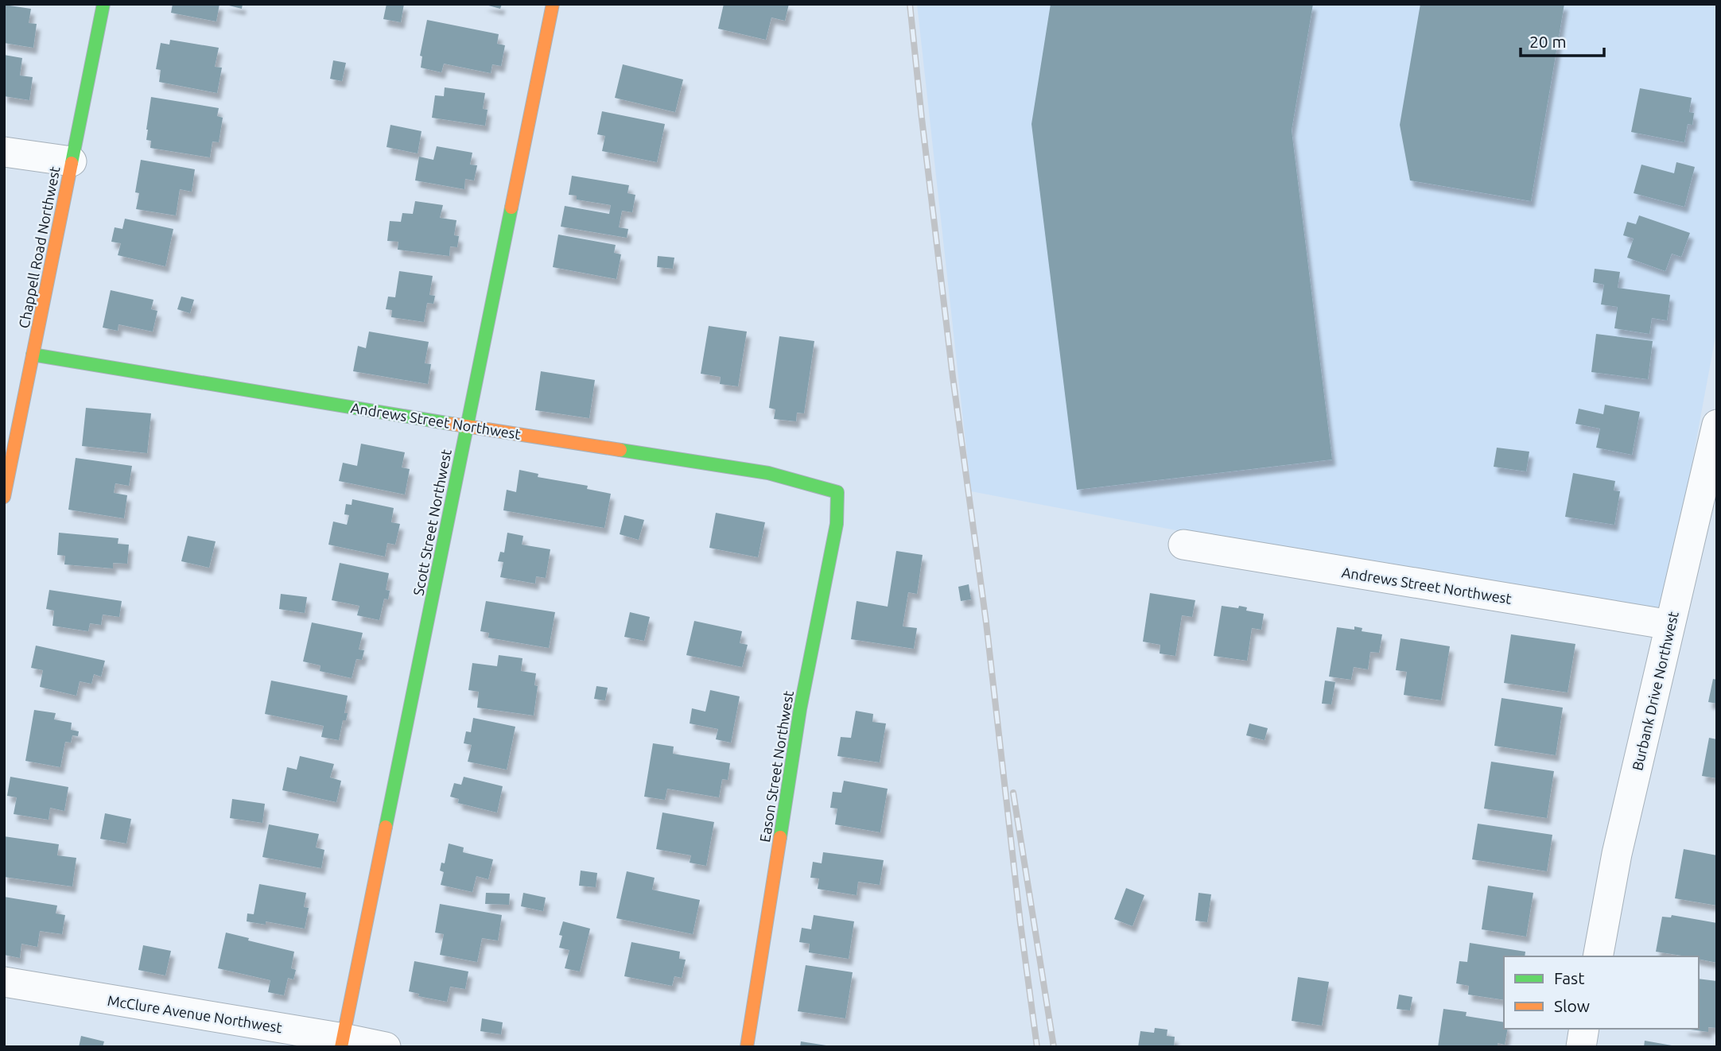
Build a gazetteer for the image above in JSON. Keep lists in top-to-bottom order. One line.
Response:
{"streets":{"street":["Chappell Road Northwest","Andrews Street Northwest","Scott Street Northwest","Burbank Drive Northwest","Eason Street Northwest","McClure Avenue Northwest"]},"crossings":[["Chappell Road Northwest","Andrews Street Northwest"],["Andrews Street Northwest","Scott Street Northwest"],["Andrews Street Northwest","Burbank Drive Northwest"],["Andrews Street Northwest","Eason Street Northwest"],["Scott Street Northwest","McClure Avenue Northwest"]],"legend":["Fast","Slow"],"scale_bar":"20 m"}
